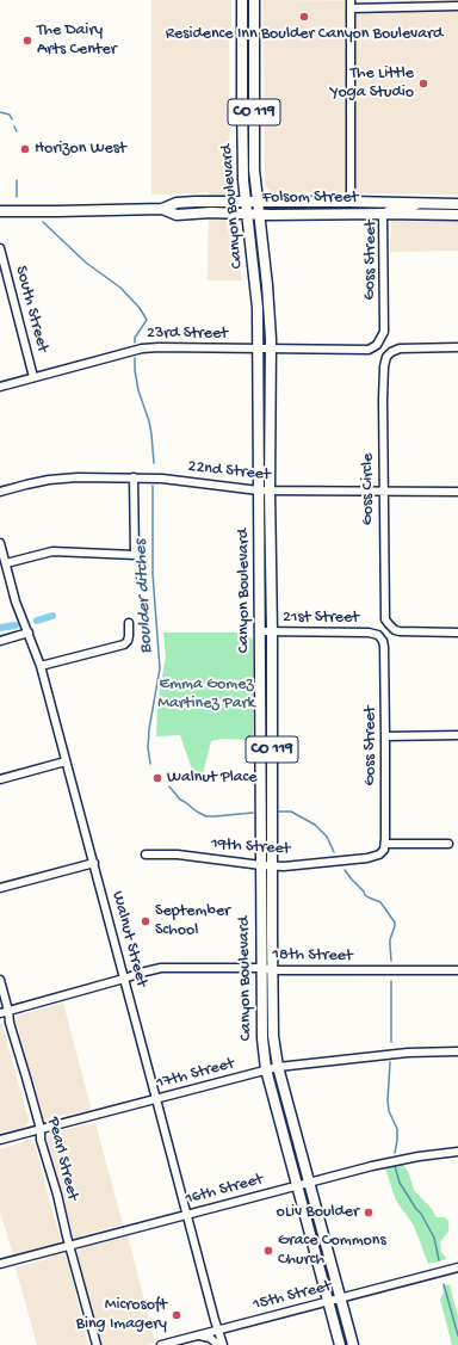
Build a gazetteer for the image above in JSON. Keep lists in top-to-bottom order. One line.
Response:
{"streets":{"main road":["CO 119","Folsom Street","Canyon Boulevard"],"street":["Goss Street","South Street","23rd Street","22nd Street","Goss Circle","21st Street","19th Street","Walnut Street","18th Street","17th Street","Pearl Street","16th Street","15th Street"]},"crossings":[["Folsom Street","Canyon Boulevard"],["Folsom Street","Goss Street"],["Canyon Boulevard","23rd Street"],["Canyon Boulevard","22nd Street"],["Canyon Boulevard","21st Street"],["Canyon Boulevard","19th Street"],["Canyon Boulevard","18th Street"],["Canyon Boulevard","17th Street"],["Canyon Boulevard","16th Street"],["Canyon Boulevard","15th Street"],["Goss Street","23rd Street"],["Goss Street","21st Street"],["Goss Street","19th Street"],["South Street","23rd Street"],["22nd Street","Goss Circle"],["Walnut Street","18th Street"],["Walnut Street","17th Street"],["Walnut Street","16th Street"],["Walnut Street","15th Street"],["18th Street","Pearl Street"],["17th Street","Pearl Street"],["Pearl Street","16th Street"]],"water":["Boulder ditches"],"parks":["Emma Gomez Martinez Park"],"places":["Residence Inn Boulder Canyon Boulevard","The Dairy Arts Center","The Little Yoga Studio","Horizon West","Walnut Place","September School","oLiv Boulder","Grace Commons Church","Microsoft Bing Imagery"]}
